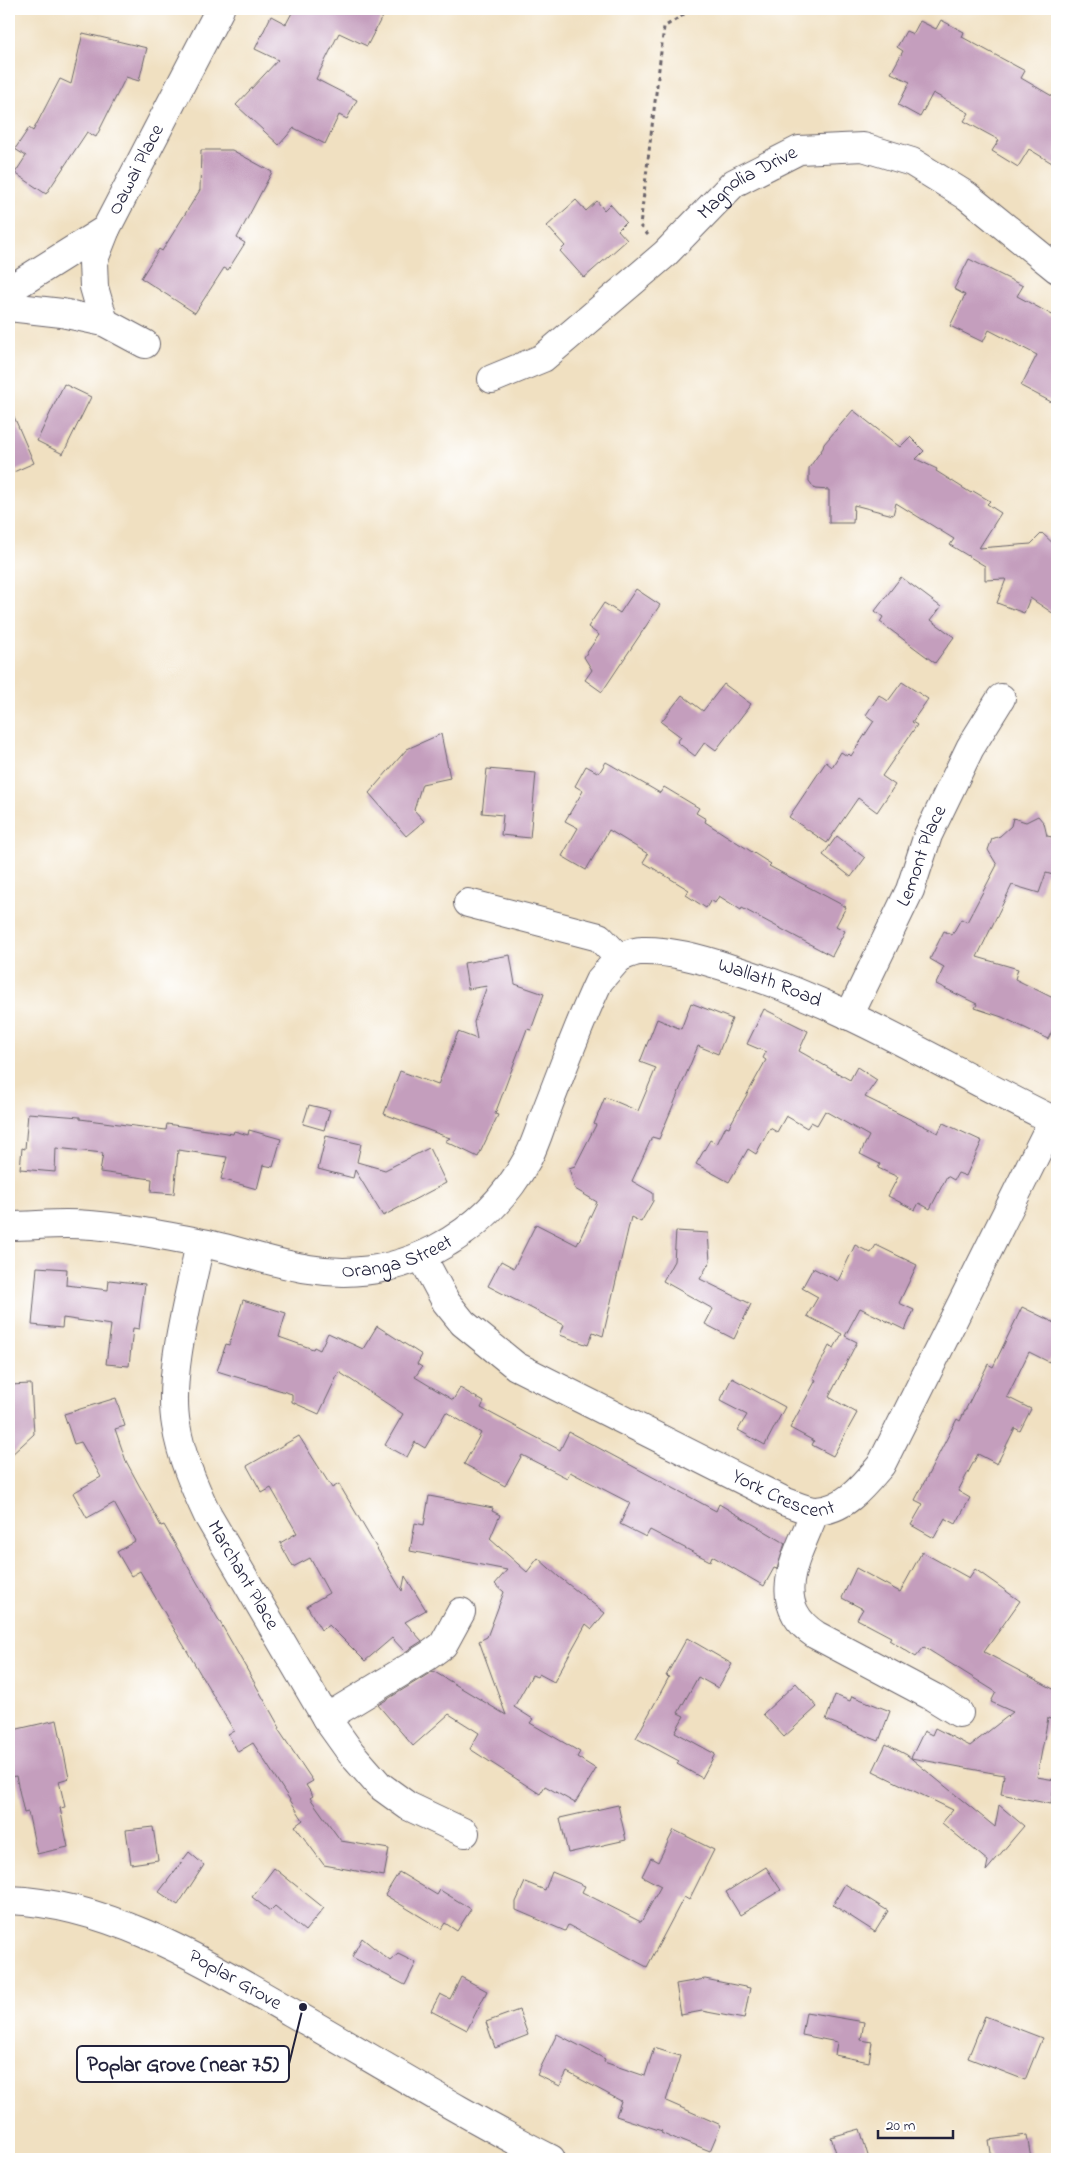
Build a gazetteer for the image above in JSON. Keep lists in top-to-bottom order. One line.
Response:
{"streets":{"street":["Oawai Place","Magnolia Drive","Lemont Place","Wallath Road","Oranga Street","York Crescent","Marchant Place","Poplar Grove"]},"crossings":[["Lemont Place","Wallath Road"],["Wallath Road","Oranga Street"],["Wallath Road","York Crescent"],["Oranga Street","York Crescent"],["Oranga Street","Marchant Place"]],"places":["Poplar Grove (near 75)"],"scale_bar":"20 m"}
